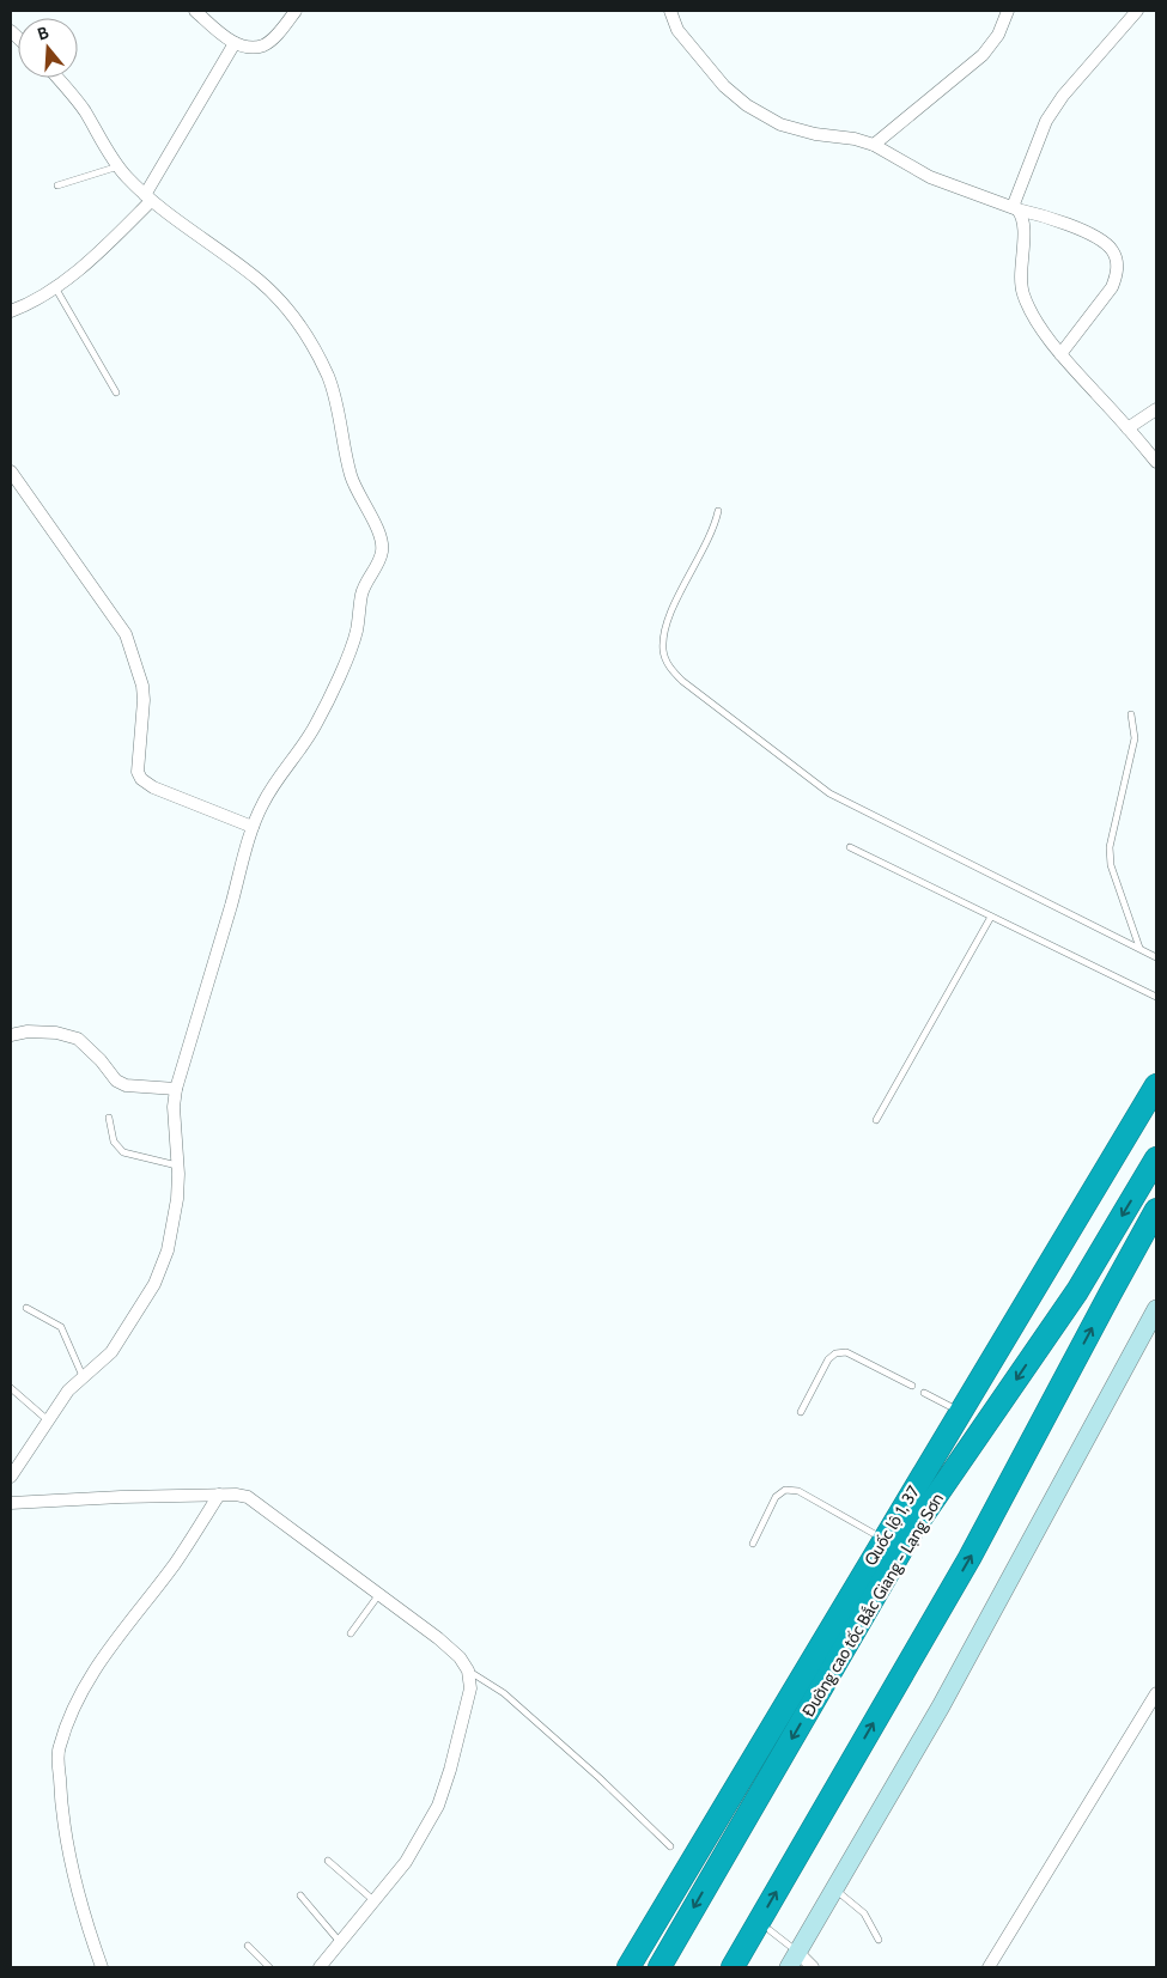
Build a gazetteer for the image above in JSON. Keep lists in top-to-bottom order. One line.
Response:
{"streets":{"highway":["Quốc lộ 1, 37","Đường cao tốc Bắc Giang - Lạng Sơn"]},"north":"top"}
